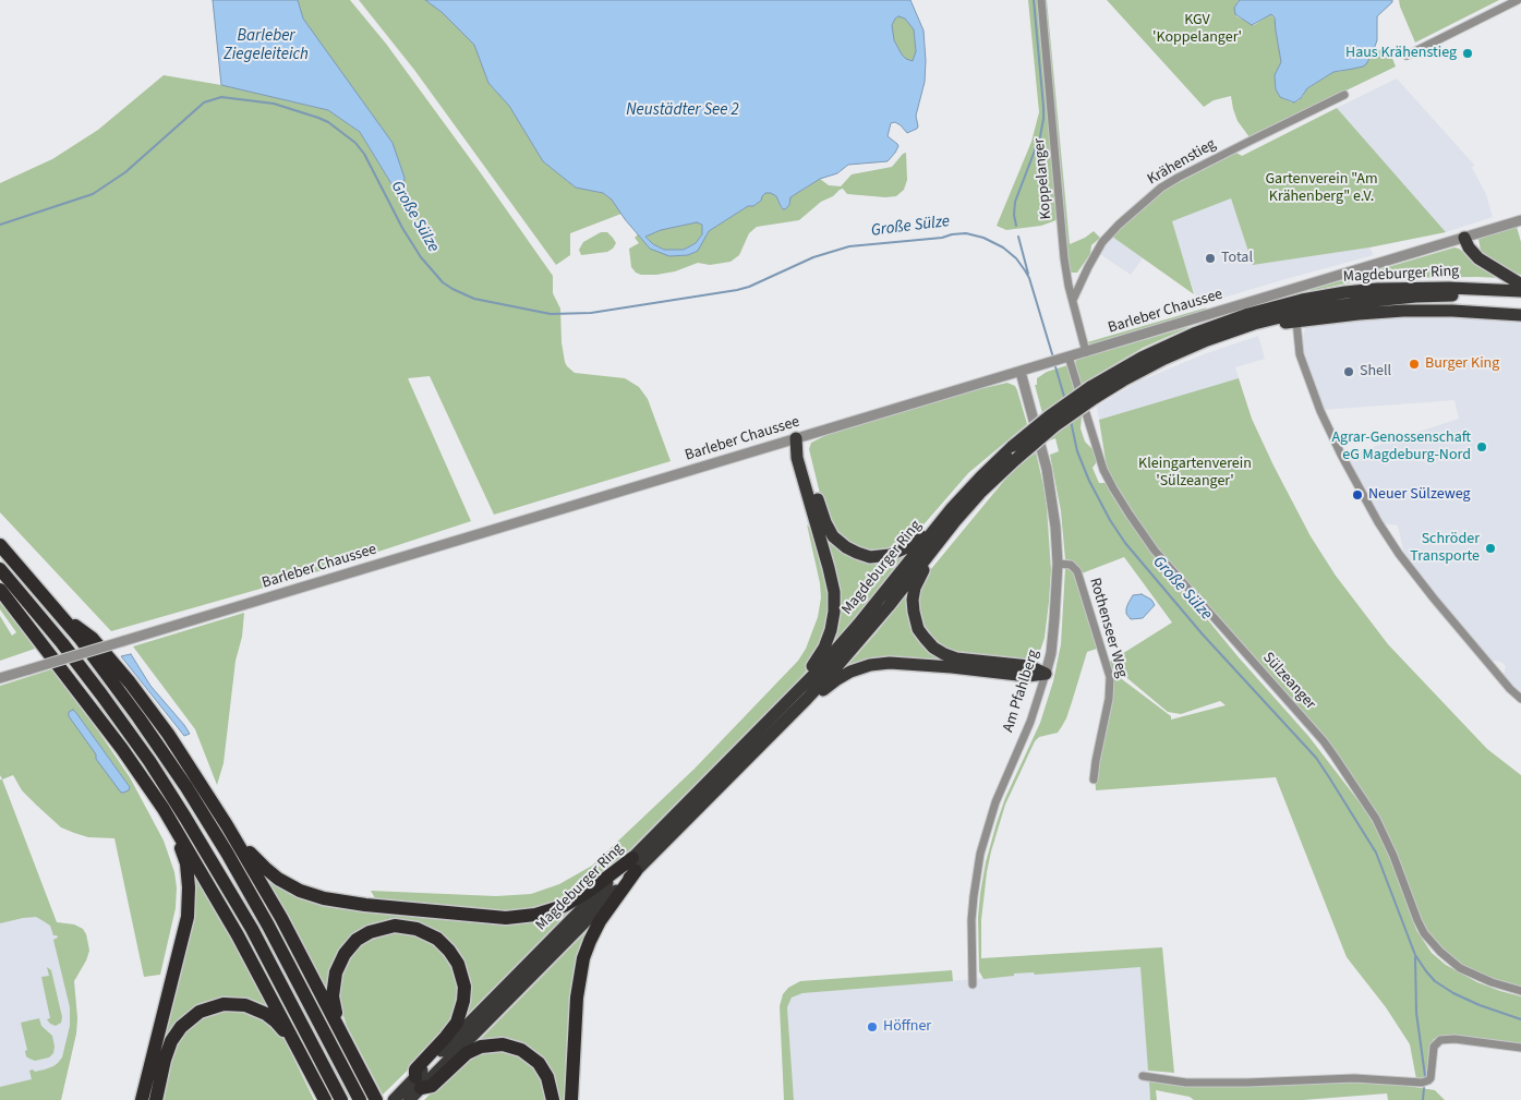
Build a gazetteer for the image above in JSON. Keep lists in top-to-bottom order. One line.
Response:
{"streets":{"highway":["Magdeburger Ring"],"street":["Krähenstieg","Koppelanger","Barleber Chaussee","Rothenseer Weg","Sülzeanger","Am Pfahlberg"]},"crossings":[["Krähenstieg","Koppelanger"],["Koppelanger","Barleber Chaussee"],["Barleber Chaussee","Sülzeanger"],["Barleber Chaussee","Am Pfahlberg"],["Rothenseer Weg","Am Pfahlberg"]],"water":["Barleber Ziegeleiteich","Neustädter See 2","Große Sülze"],"parks":["KGV 'Koppelanger'","Gartenverein \"Am Krähenberg\" e.V.","Kleingartenverein 'Sülzeanger'"],"places":["Haus Krähenstieg","Total","Burger King","Shell","Agrar-Genossenschaft eG Magdeburg-Nord","Neuer Sülzeweg","Schröder Transporte","Höffner"]}
